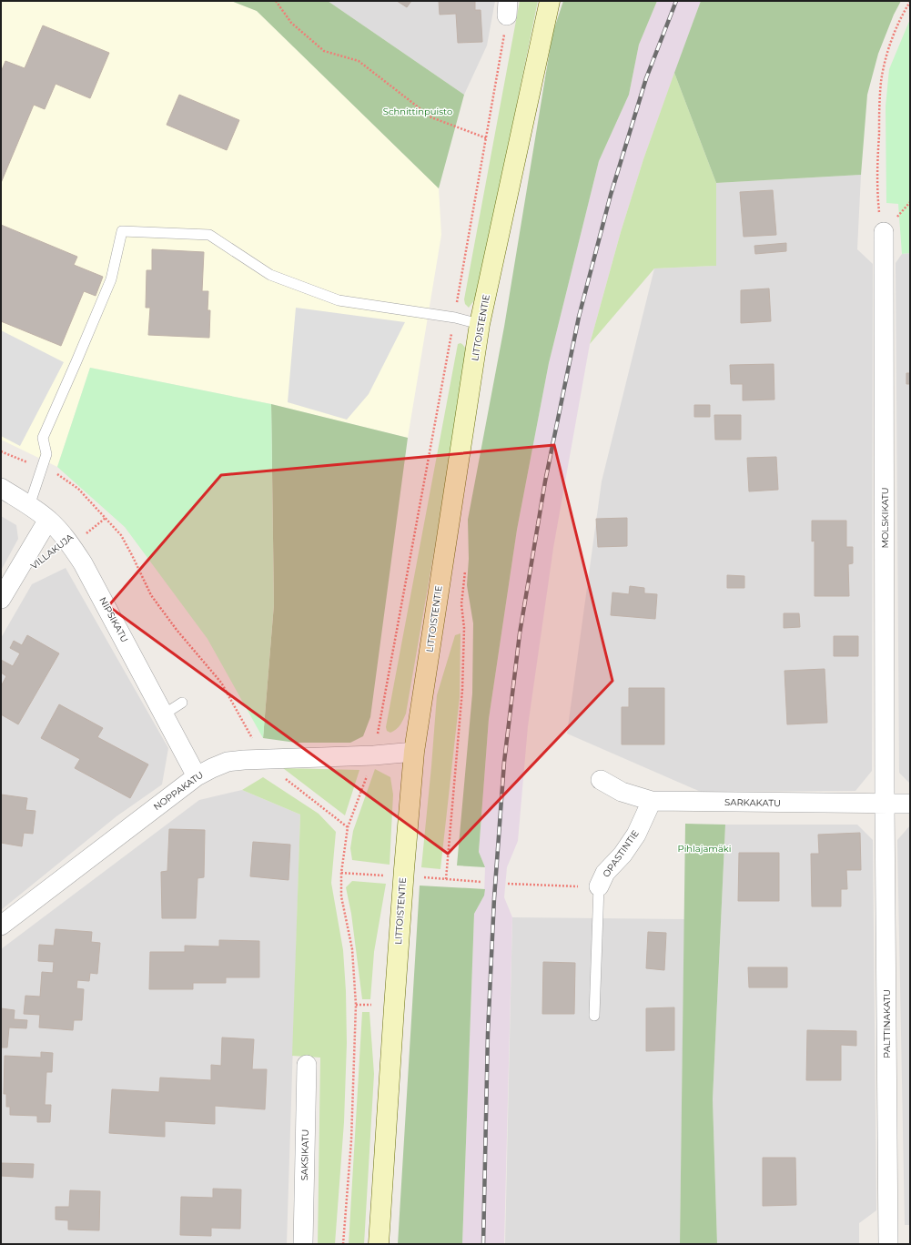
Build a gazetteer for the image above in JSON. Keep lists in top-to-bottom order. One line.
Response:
{"streets":{"street":["LITTOISTENTIE","MOLSKIKATU","NIPSIKATU","NOPPAKATU","SARKAKATU","OPASTINTIE","PALTTINAKATU","SAKSIKATU"],"path":["VILLAKUJA"]},"crossings":[["LITTOISTENTIE","NOPPAKATU"],["MOLSKIKATU","SARKAKATU"],["MOLSKIKATU","PALTTINAKATU"],["VILLAKUJA","NIPSIKATU"],["NIPSIKATU","NOPPAKATU"],["SARKAKATU","OPASTINTIE"],["SARKAKATU","PALTTINAKATU"]],"parks":["Schnittinpuisto","Pihlajamäki"]}
